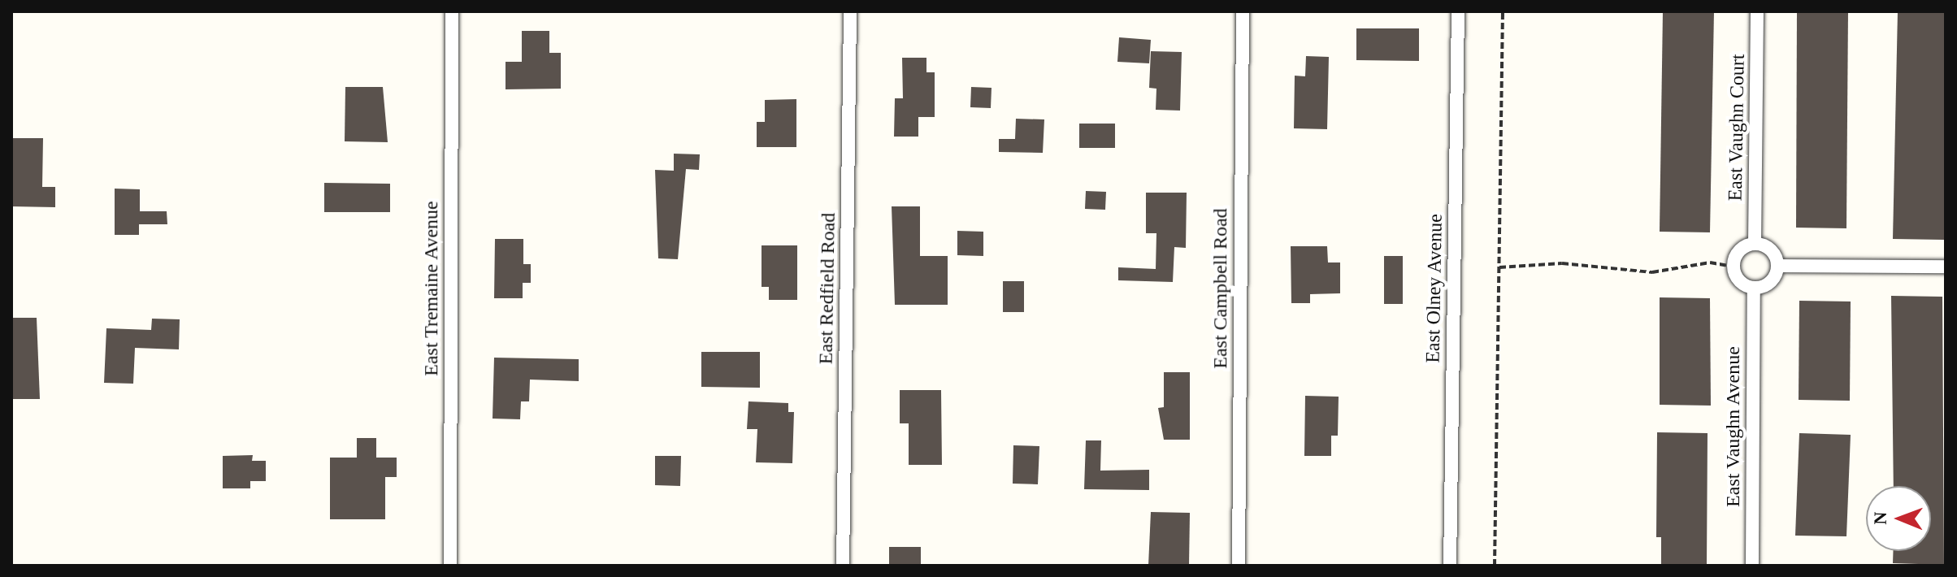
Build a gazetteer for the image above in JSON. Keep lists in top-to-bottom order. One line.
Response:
{"streets":{"street":["East Vaughn Court","East Tremaine Avenue","East Redfield Road","East Campbell Road","East Olney Avenue","East Vaughn Avenue"]},"crossings":[["East Vaughn Court","East Vaughn Avenue"]],"north":"left"}
